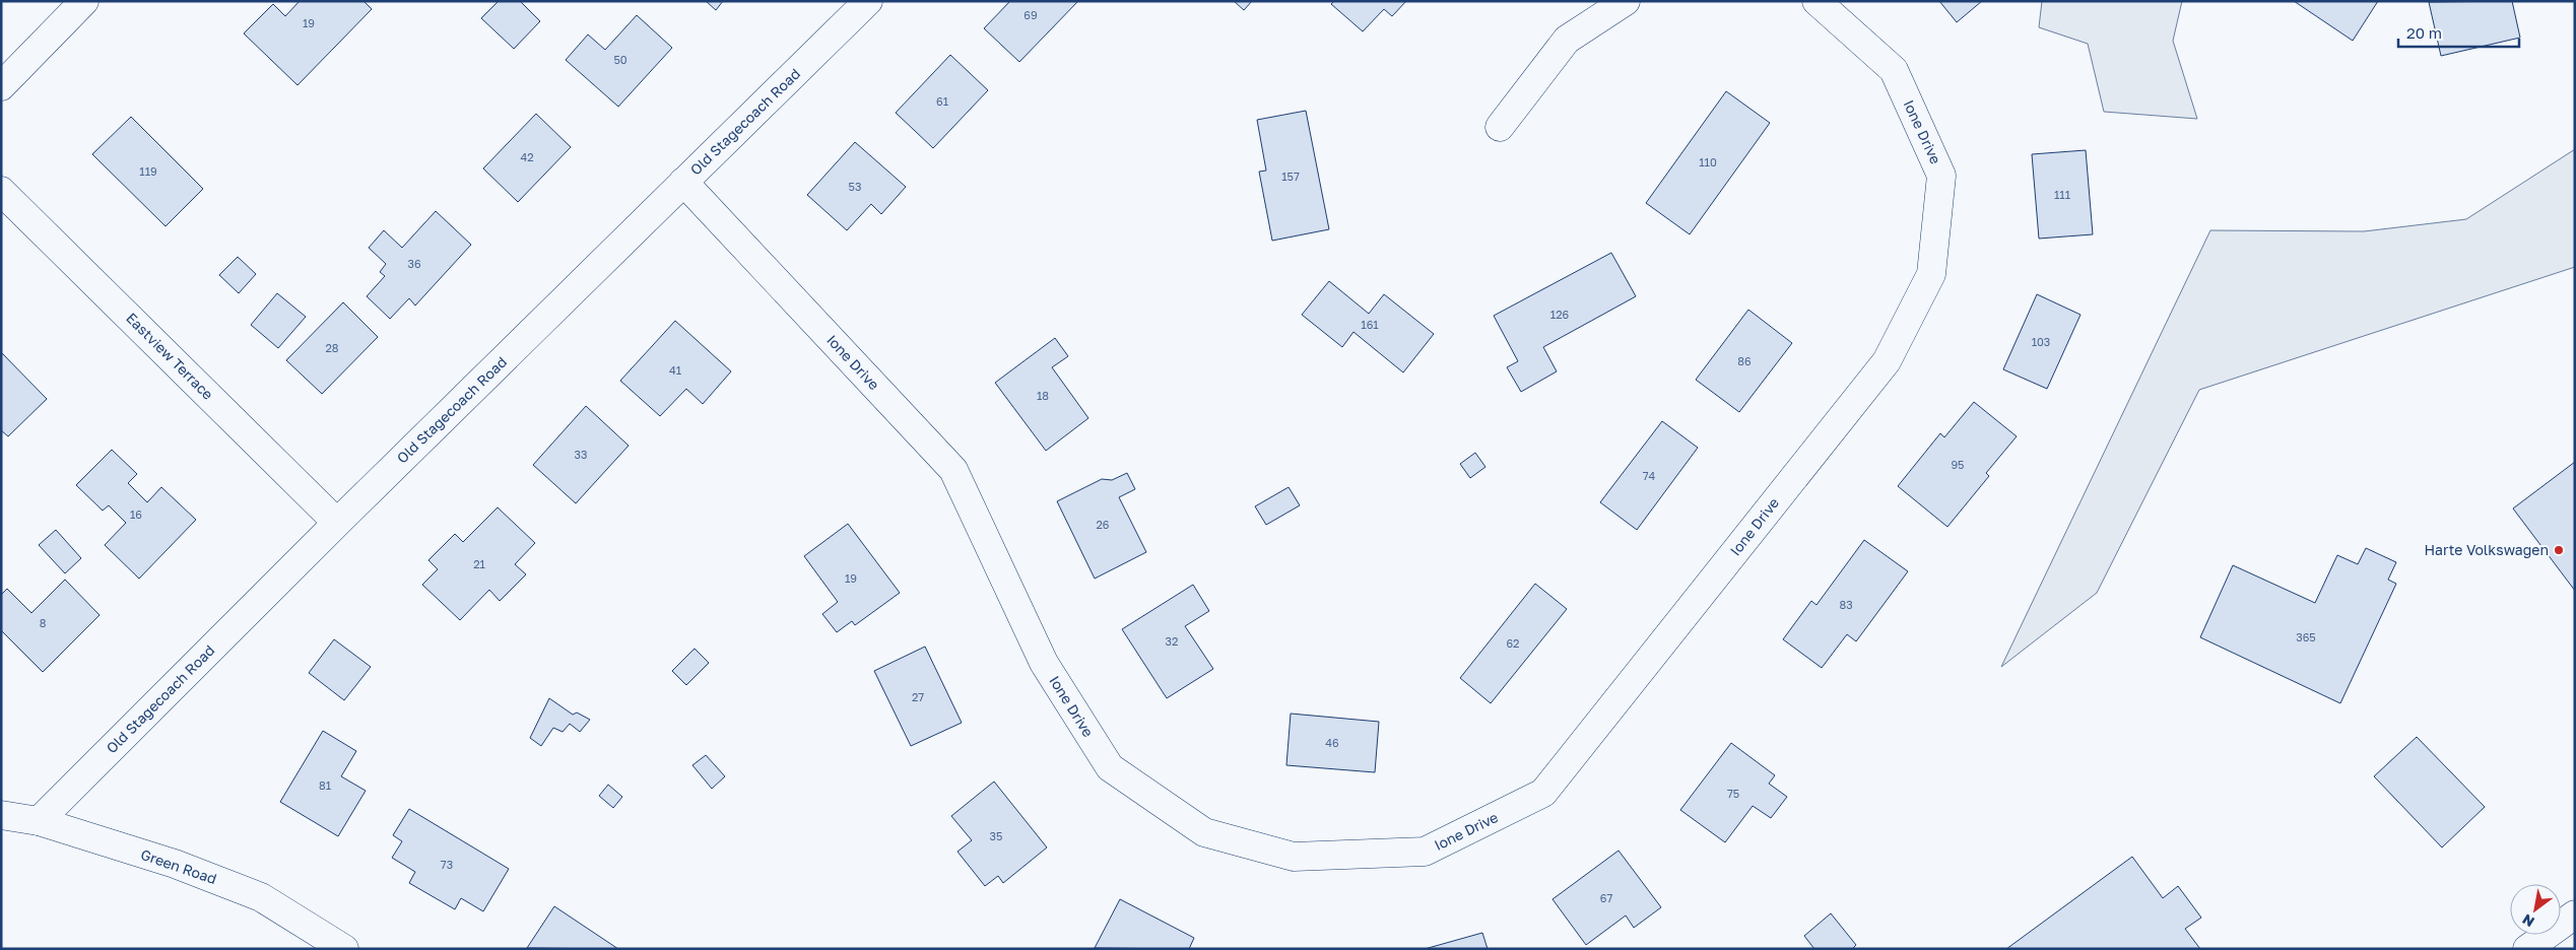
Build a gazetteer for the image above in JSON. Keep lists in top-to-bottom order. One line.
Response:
{"streets":{"street":["Old Stagecoach Road","Ione Drive","Eastview Terrace","Green Road"]},"crossings":[["Old Stagecoach Road","Ione Drive"],["Old Stagecoach Road","Eastview Terrace"],["Old Stagecoach Road","Green Road"]],"places":["Harte Volkswagen"],"house_numbers":["69","19","50","61","42","110","119","157","53","111","36","126","161","103","28","86","41","18","33","95","74","16","26","21","19","83","8","365","32","62","27","46","81","75","35","73","67"],"scale_bar":"20 m","north":"bottom left"}
